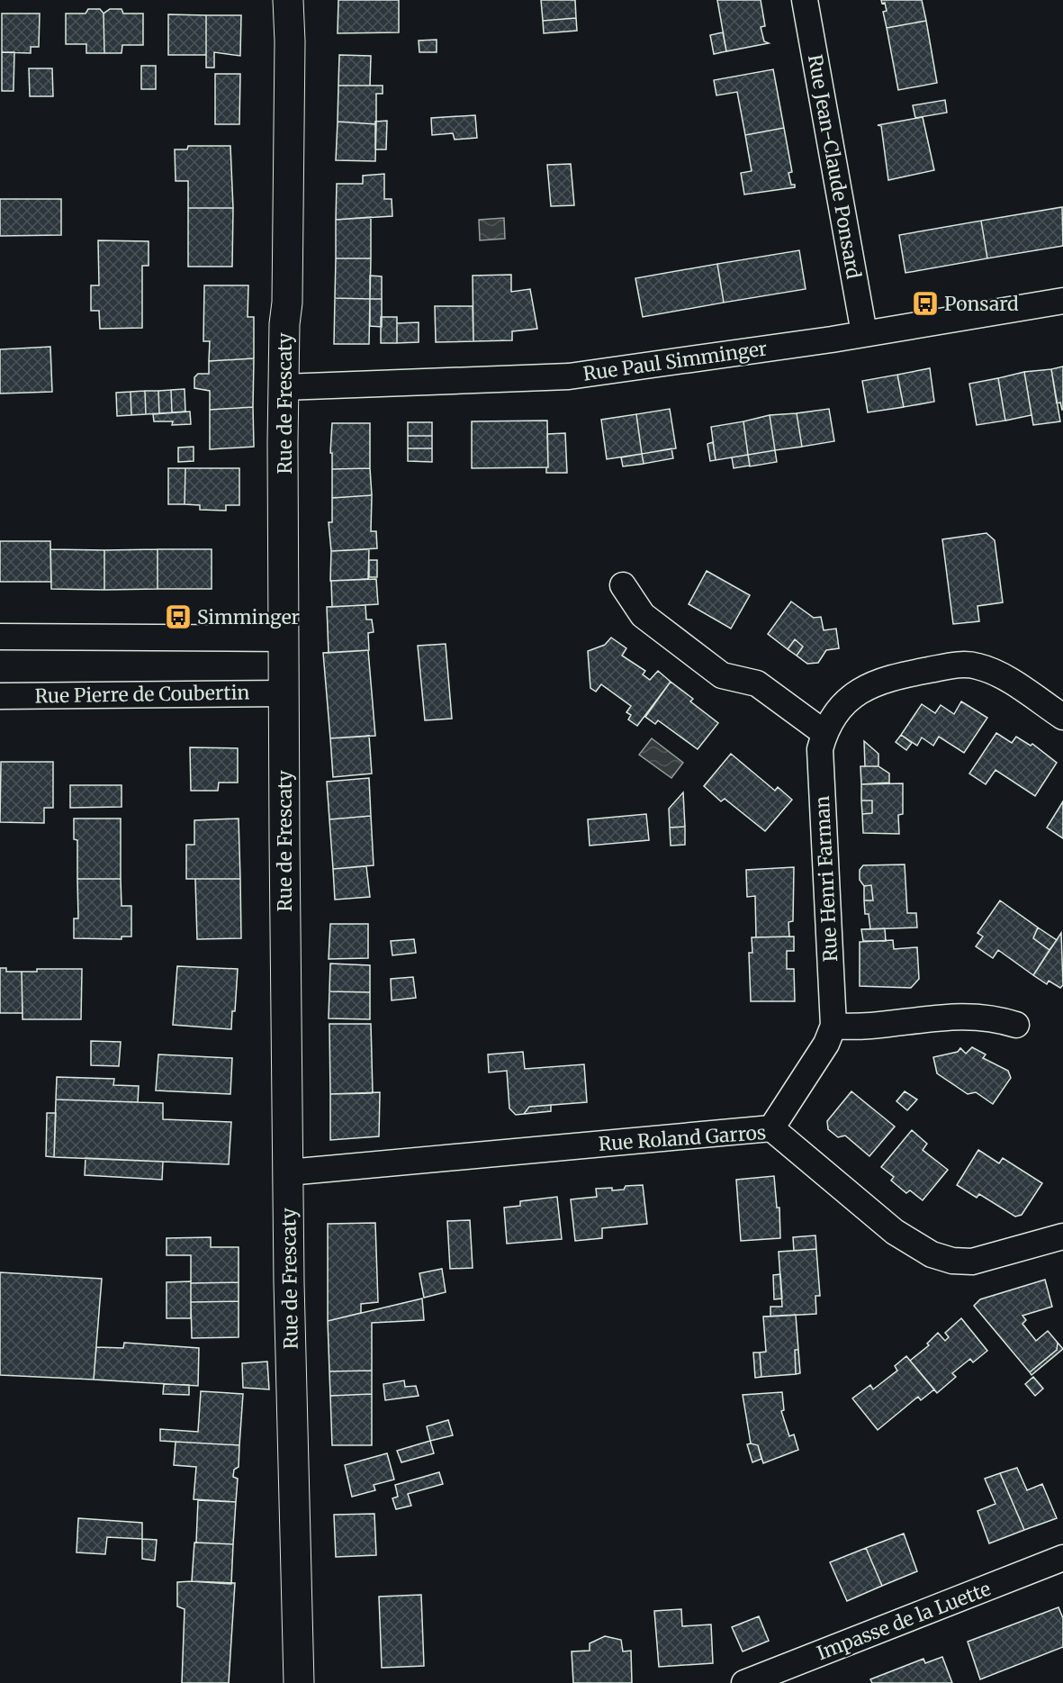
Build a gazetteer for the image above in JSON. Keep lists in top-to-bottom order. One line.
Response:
{"streets":{"street":["Rue Jean-Claude Ponsard","Rue Paul Simminger","Rue de Frescaty","Rue Pierre de Coubertin","Rue Henri Farman","Rue Roland Garros","Impasse de la Luette"]},"crossings":[["Rue Jean-Claude Ponsard","Rue Paul Simminger"],["Rue Paul Simminger","Rue de Frescaty"],["Rue de Frescaty","Rue Pierre de Coubertin"],["Rue de Frescaty","Rue Roland Garros"],["Rue Henri Farman","Rue Roland Garros"]],"places":{"bus stop":["Ponsard","Simminger"]}}
